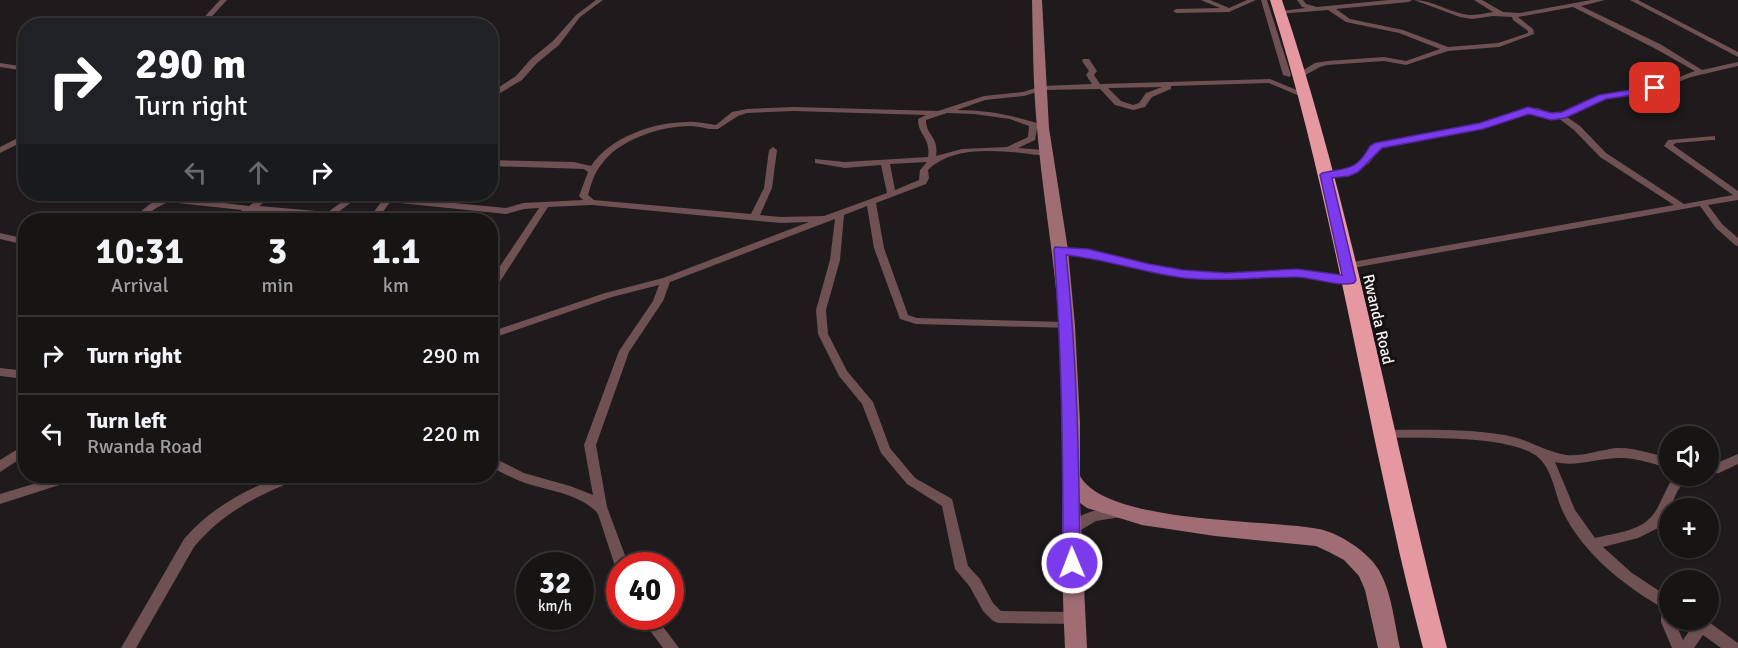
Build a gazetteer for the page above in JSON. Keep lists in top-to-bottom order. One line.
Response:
{"streets":{"highway":["Rwanda Road"]},"page":{"turn":["290 m","Turn right"],"eta":["10:31","Arrival","3","min","1.1","km"],"list":[{"name":"Turn right","value":"290 m"},{"name":"Turn left","note":"Rwanda Road","value":"220 m"}],"map_buttons":["+","−"],"speed":"32 km/h","limit":"40"}}
